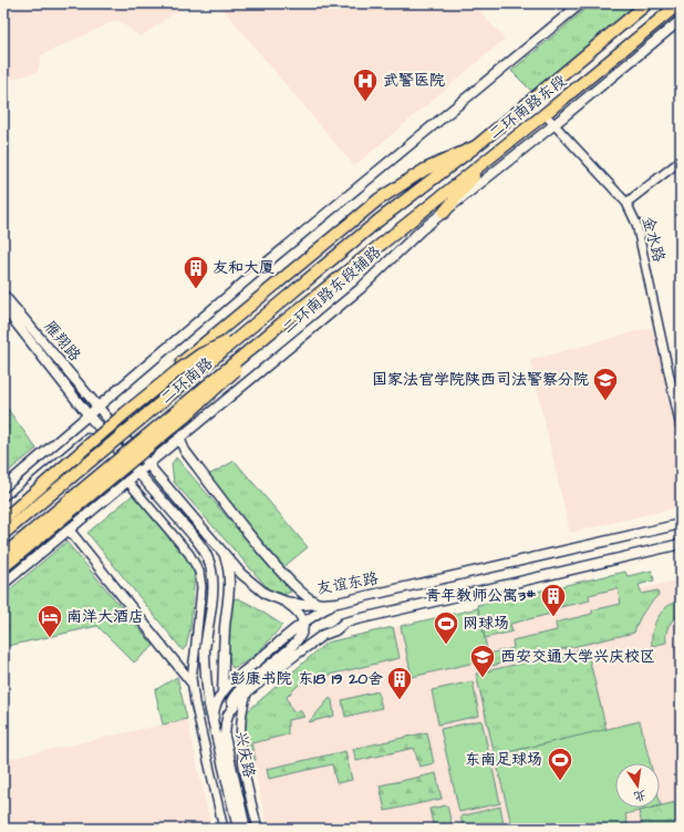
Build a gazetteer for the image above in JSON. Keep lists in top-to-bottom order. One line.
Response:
{"streets":{"highway":["二环南路东段","二环南路"],"main road":["二环南路东段辅路","雁翔路","友谊东路","兴庆路"],"street":["金水路"]},"crossings":[["二环南路东段","金水路"],["二环南路东段","二环南路"],["金水路","二环南路东段辅路"],["二环南路东段辅路","雁翔路"],["二环南路东段辅路","友谊东路"],["二环南路东段辅路","兴庆路"],["雁翔路","友谊东路"],["雁翔路","兴庆路"]],"places":{"hospital":["武警医院"],"building":["友和大厦","青年教师公寓3#","彭康书院 东18 19 20舍"],"school or university":["国家法官学院陕西司法警察分院","西安交通大学兴庆校区"],"hotel":["南洋大酒店"],"sports":["网球场","东南足球场"]},"north":"bottom"}
